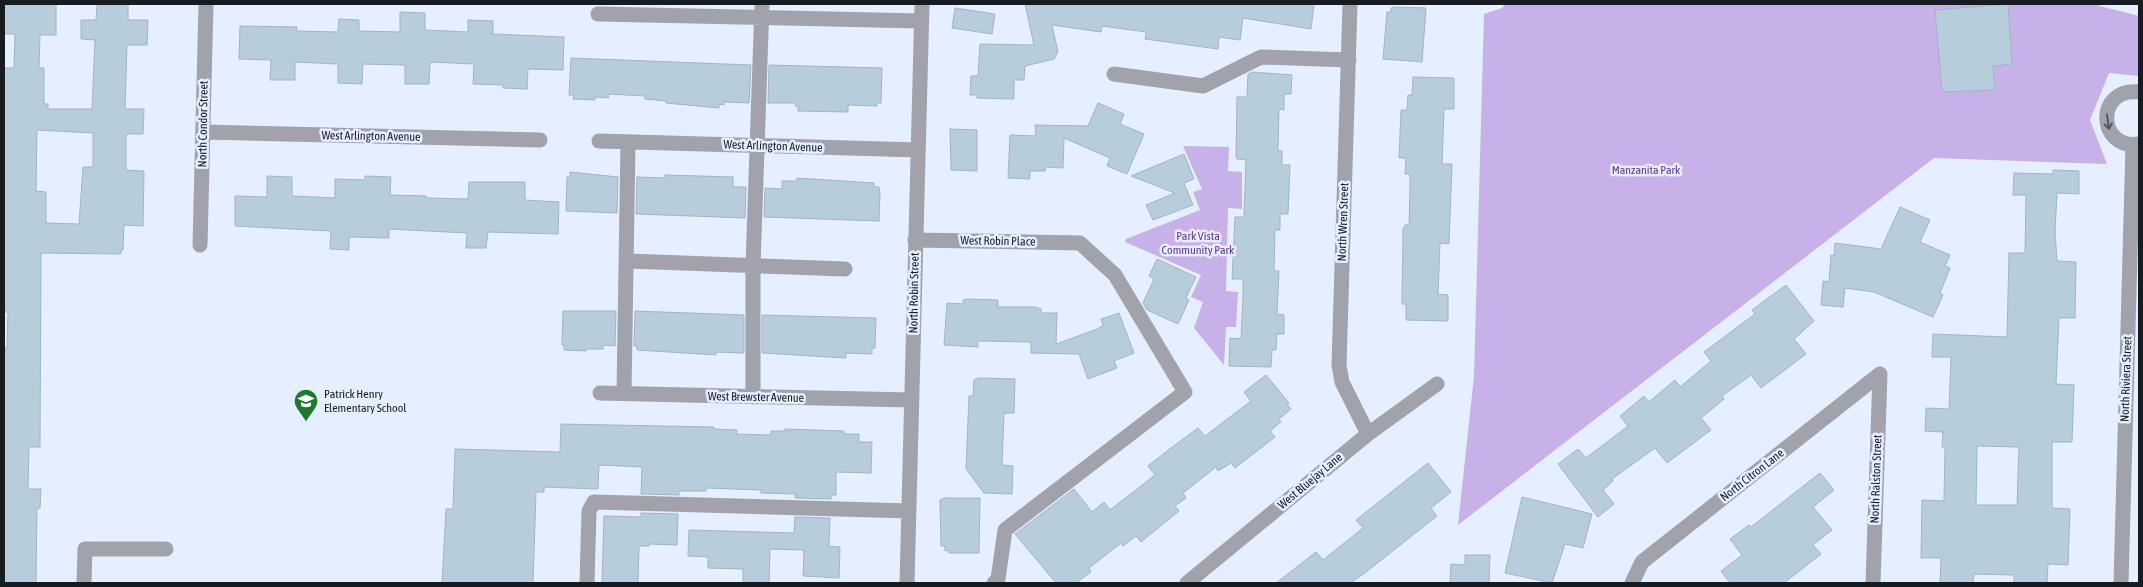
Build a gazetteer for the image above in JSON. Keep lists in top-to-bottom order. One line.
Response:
{"streets":{"street":["North Condor Street","West Arlington Avenue","North Wren Street","West Robin Place","North Robin Street","North Riviera Street","West Brewster Avenue","North Citron Lane","North Ralston Street","West Bluejay Lane"]},"crossings":[["North Condor Street","West Arlington Avenue"],["West Arlington Avenue","North Robin Street"],["North Wren Street","West Bluejay Lane"],["West Robin Place","North Robin Street"],["North Robin Street","West Brewster Avenue"],["North Citron Lane","North Ralston Street"]],"parks":["Manzanita Park","Park Vista Community Park"],"places":{"school or university":["Patrick Henry Elementary School"]}}
